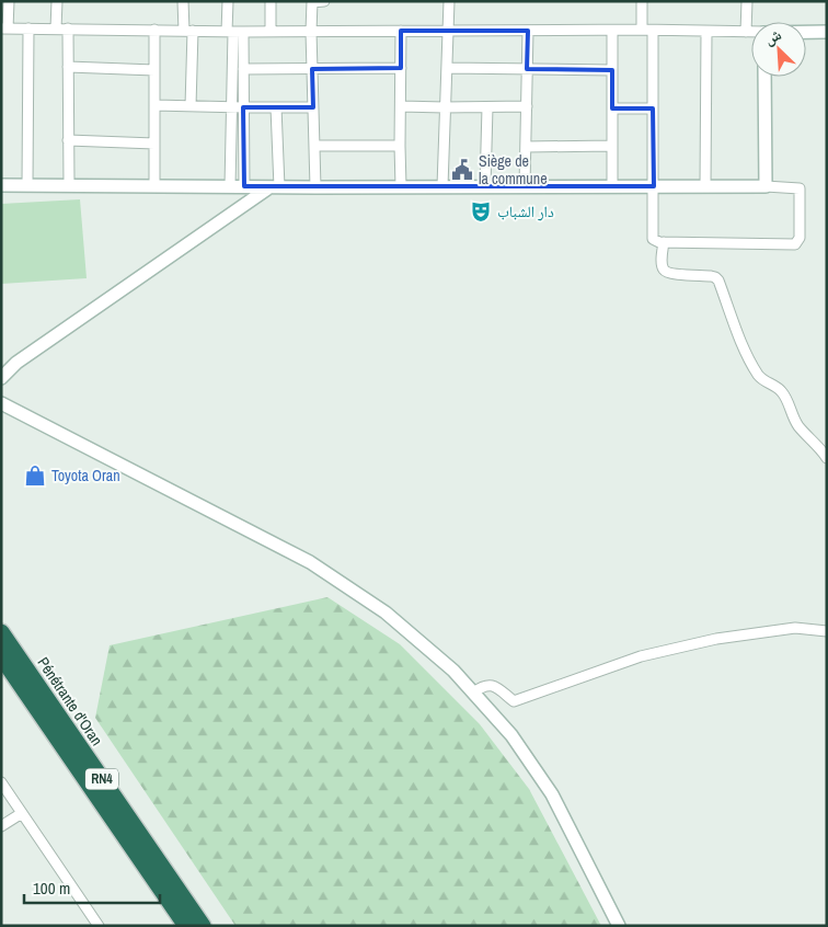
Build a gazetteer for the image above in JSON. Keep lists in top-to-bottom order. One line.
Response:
{"streets":{"highway":["Pénétrante d'Oran","RN4"]},"places":{"public building":["Siège de la commune"],"theatre":["دار الشباب"],"shop":["Toyota Oran"]},"scale_bar":"100 m","north":"top left"}
